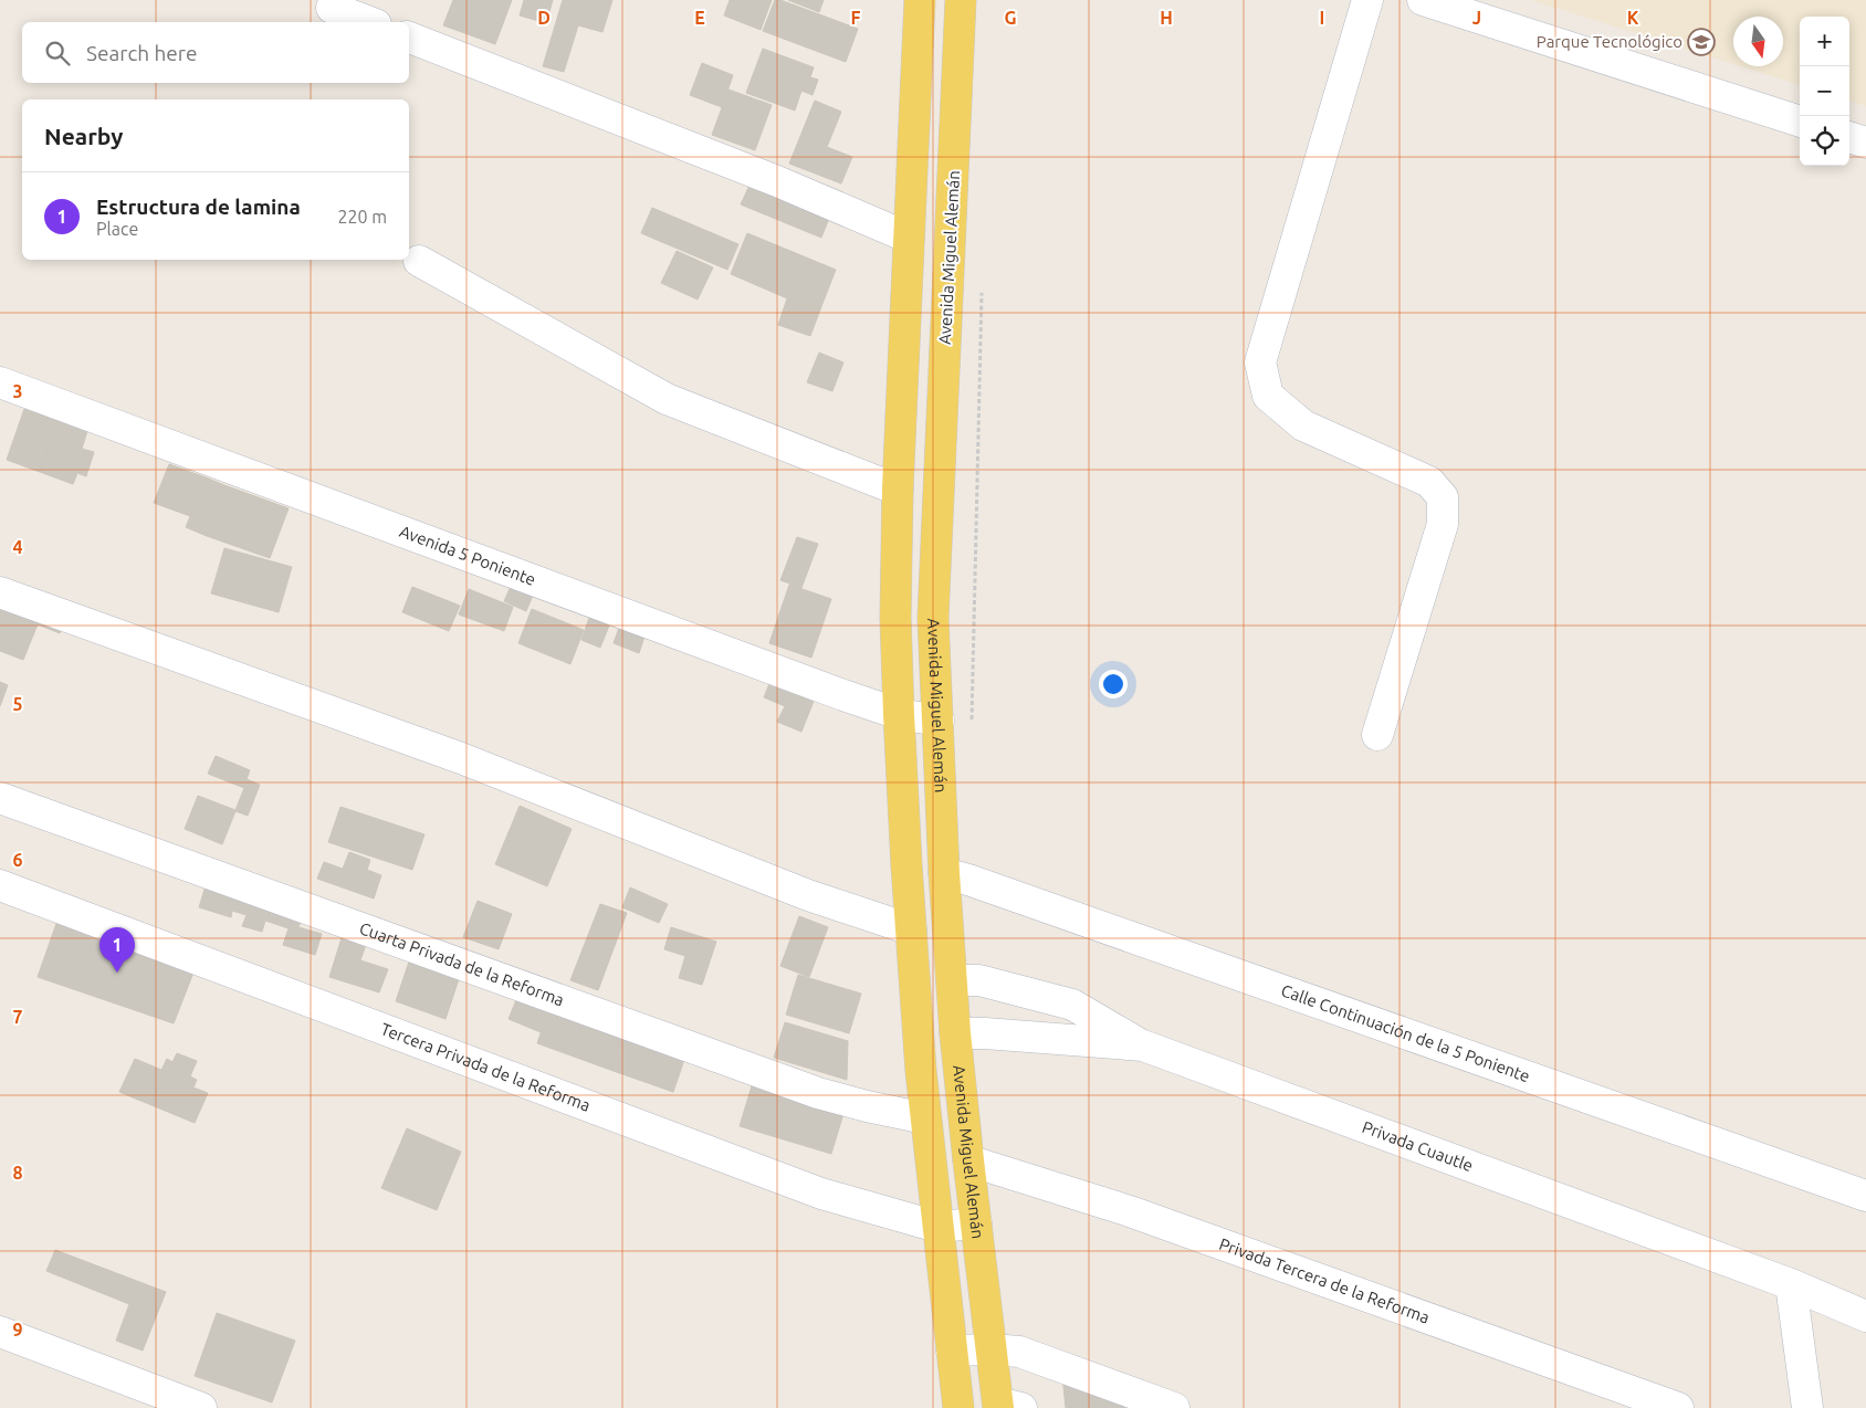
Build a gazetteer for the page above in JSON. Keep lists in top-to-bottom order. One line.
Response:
{"streets":{"main road":["Avenida Miguel Alemán"],"street":["Avenida 5 Poniente","Cuarta Privada de la Reforma","Calle Continuación de la 5 Poniente","Tercera Privada de la Reforma","Privada Cuautle","Privada Tercera de la Reforma"]},"crossings":[["Avenida Miguel Alemán","Avenida 5 Poniente"],["Avenida Miguel Alemán","Calle Continuación de la 5 Poniente"],["Avenida Miguel Alemán","Tercera Privada de la Reforma"],["Avenida Miguel Alemán","Privada Cuautle"],["Avenida Miguel Alemán","Privada Tercera de la Reforma"]],"places":{"school or university":["Parque Tecnológico"]},"north":"bottom","page":{"map_buttons":["+","−"],"search":"Search here","heading":"Nearby","list":[{"mark":"1","name":"Estructura de lamina","note":"Place","value":"220 m"}],"pins":"1"},"grid":{"columns":["D","E","F","G","H","I","J","K"],"rows":["3","4","5","6","7","8","9"]}}
